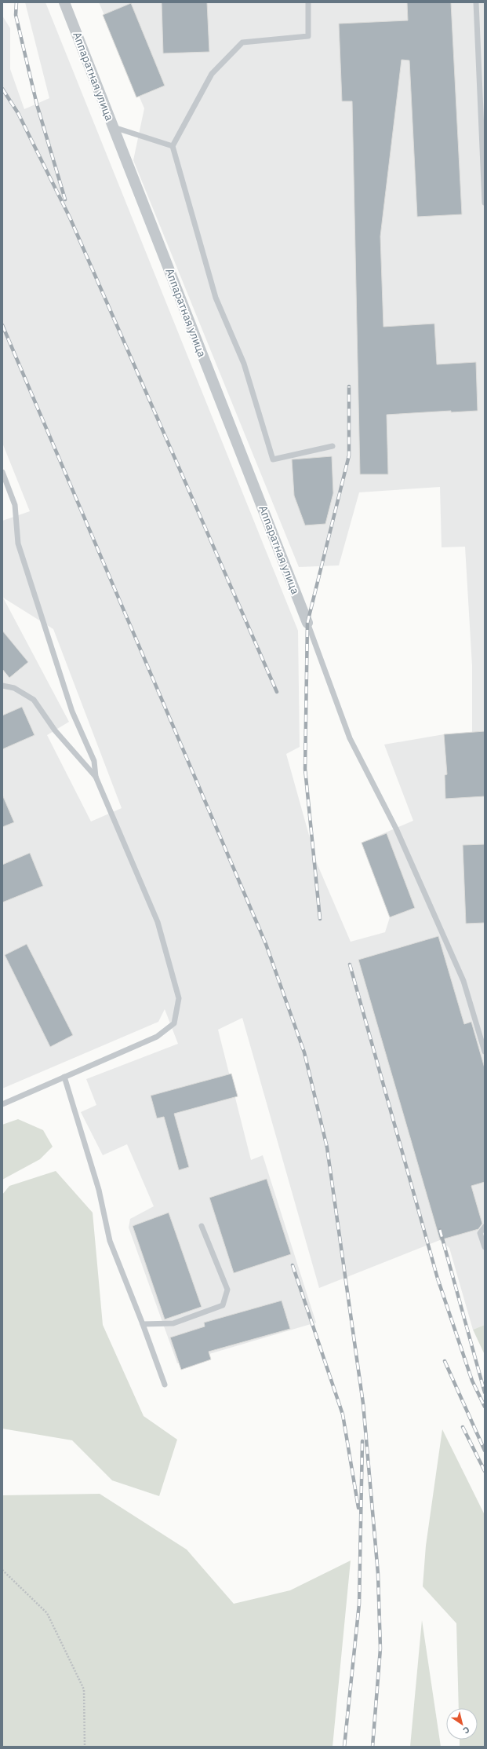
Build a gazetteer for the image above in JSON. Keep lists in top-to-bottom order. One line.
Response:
{"streets":{"street":["Аппаратная улица"]},"north":"bottom right"}
